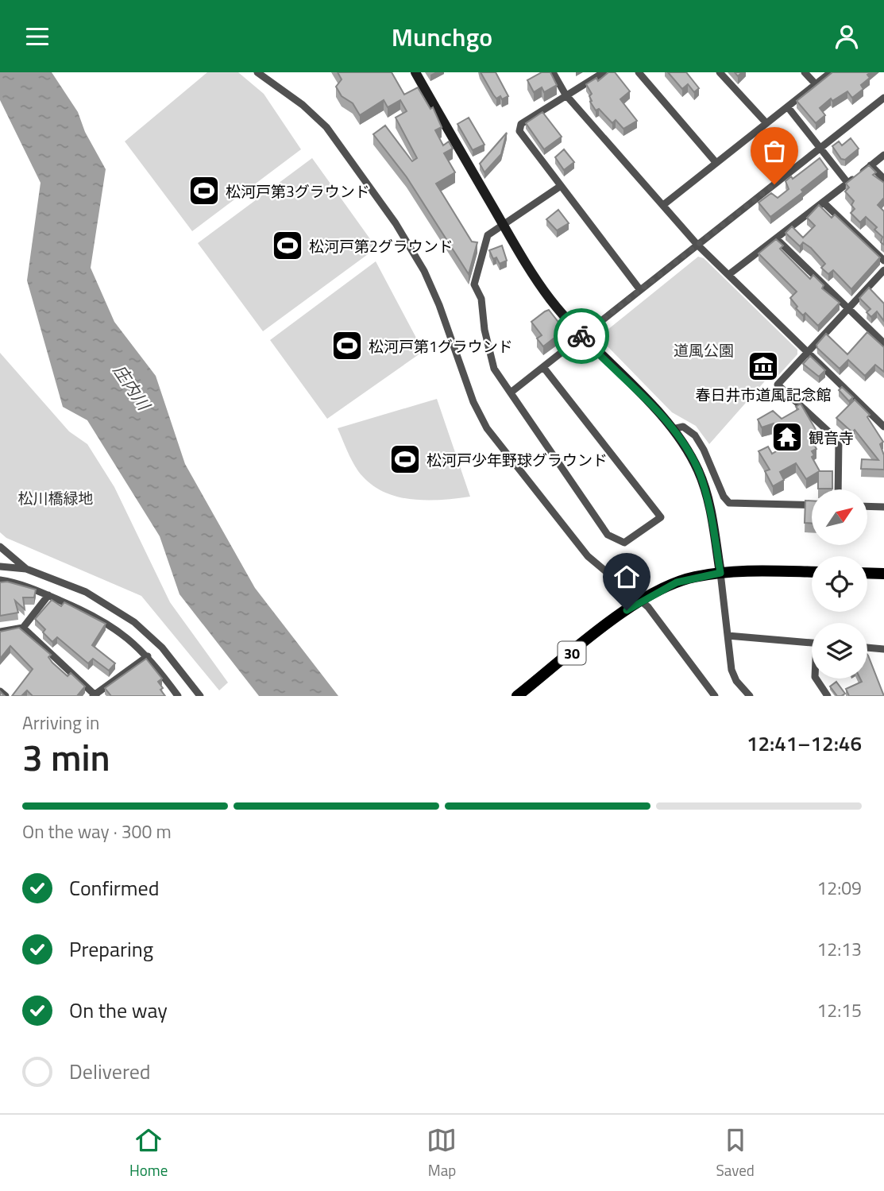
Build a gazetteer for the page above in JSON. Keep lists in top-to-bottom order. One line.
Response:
{"streets":{"main road":["30"]},"water":["庄内川"],"parks":["道風公園","松川橋緑地"],"places":{"sports":["松河戸第3グラウンド","松河戸第2グラウンド","松河戸第1グラウンド","松河戸少年野球グラウンド"],"museum":["春日井市道風記念館"],"temple":["観音寺"]},"north":"top right","page":{"header":"Munchgo","heading":["3 min","Arriving in","12:41–12:46"],"bar":"On the way · 300 m","list":[["Confirmed","12:09"],["Preparing","12:13"],["On the way","12:15"],"Delivered"],"tabs":["Home","Map","Saved"]}}
